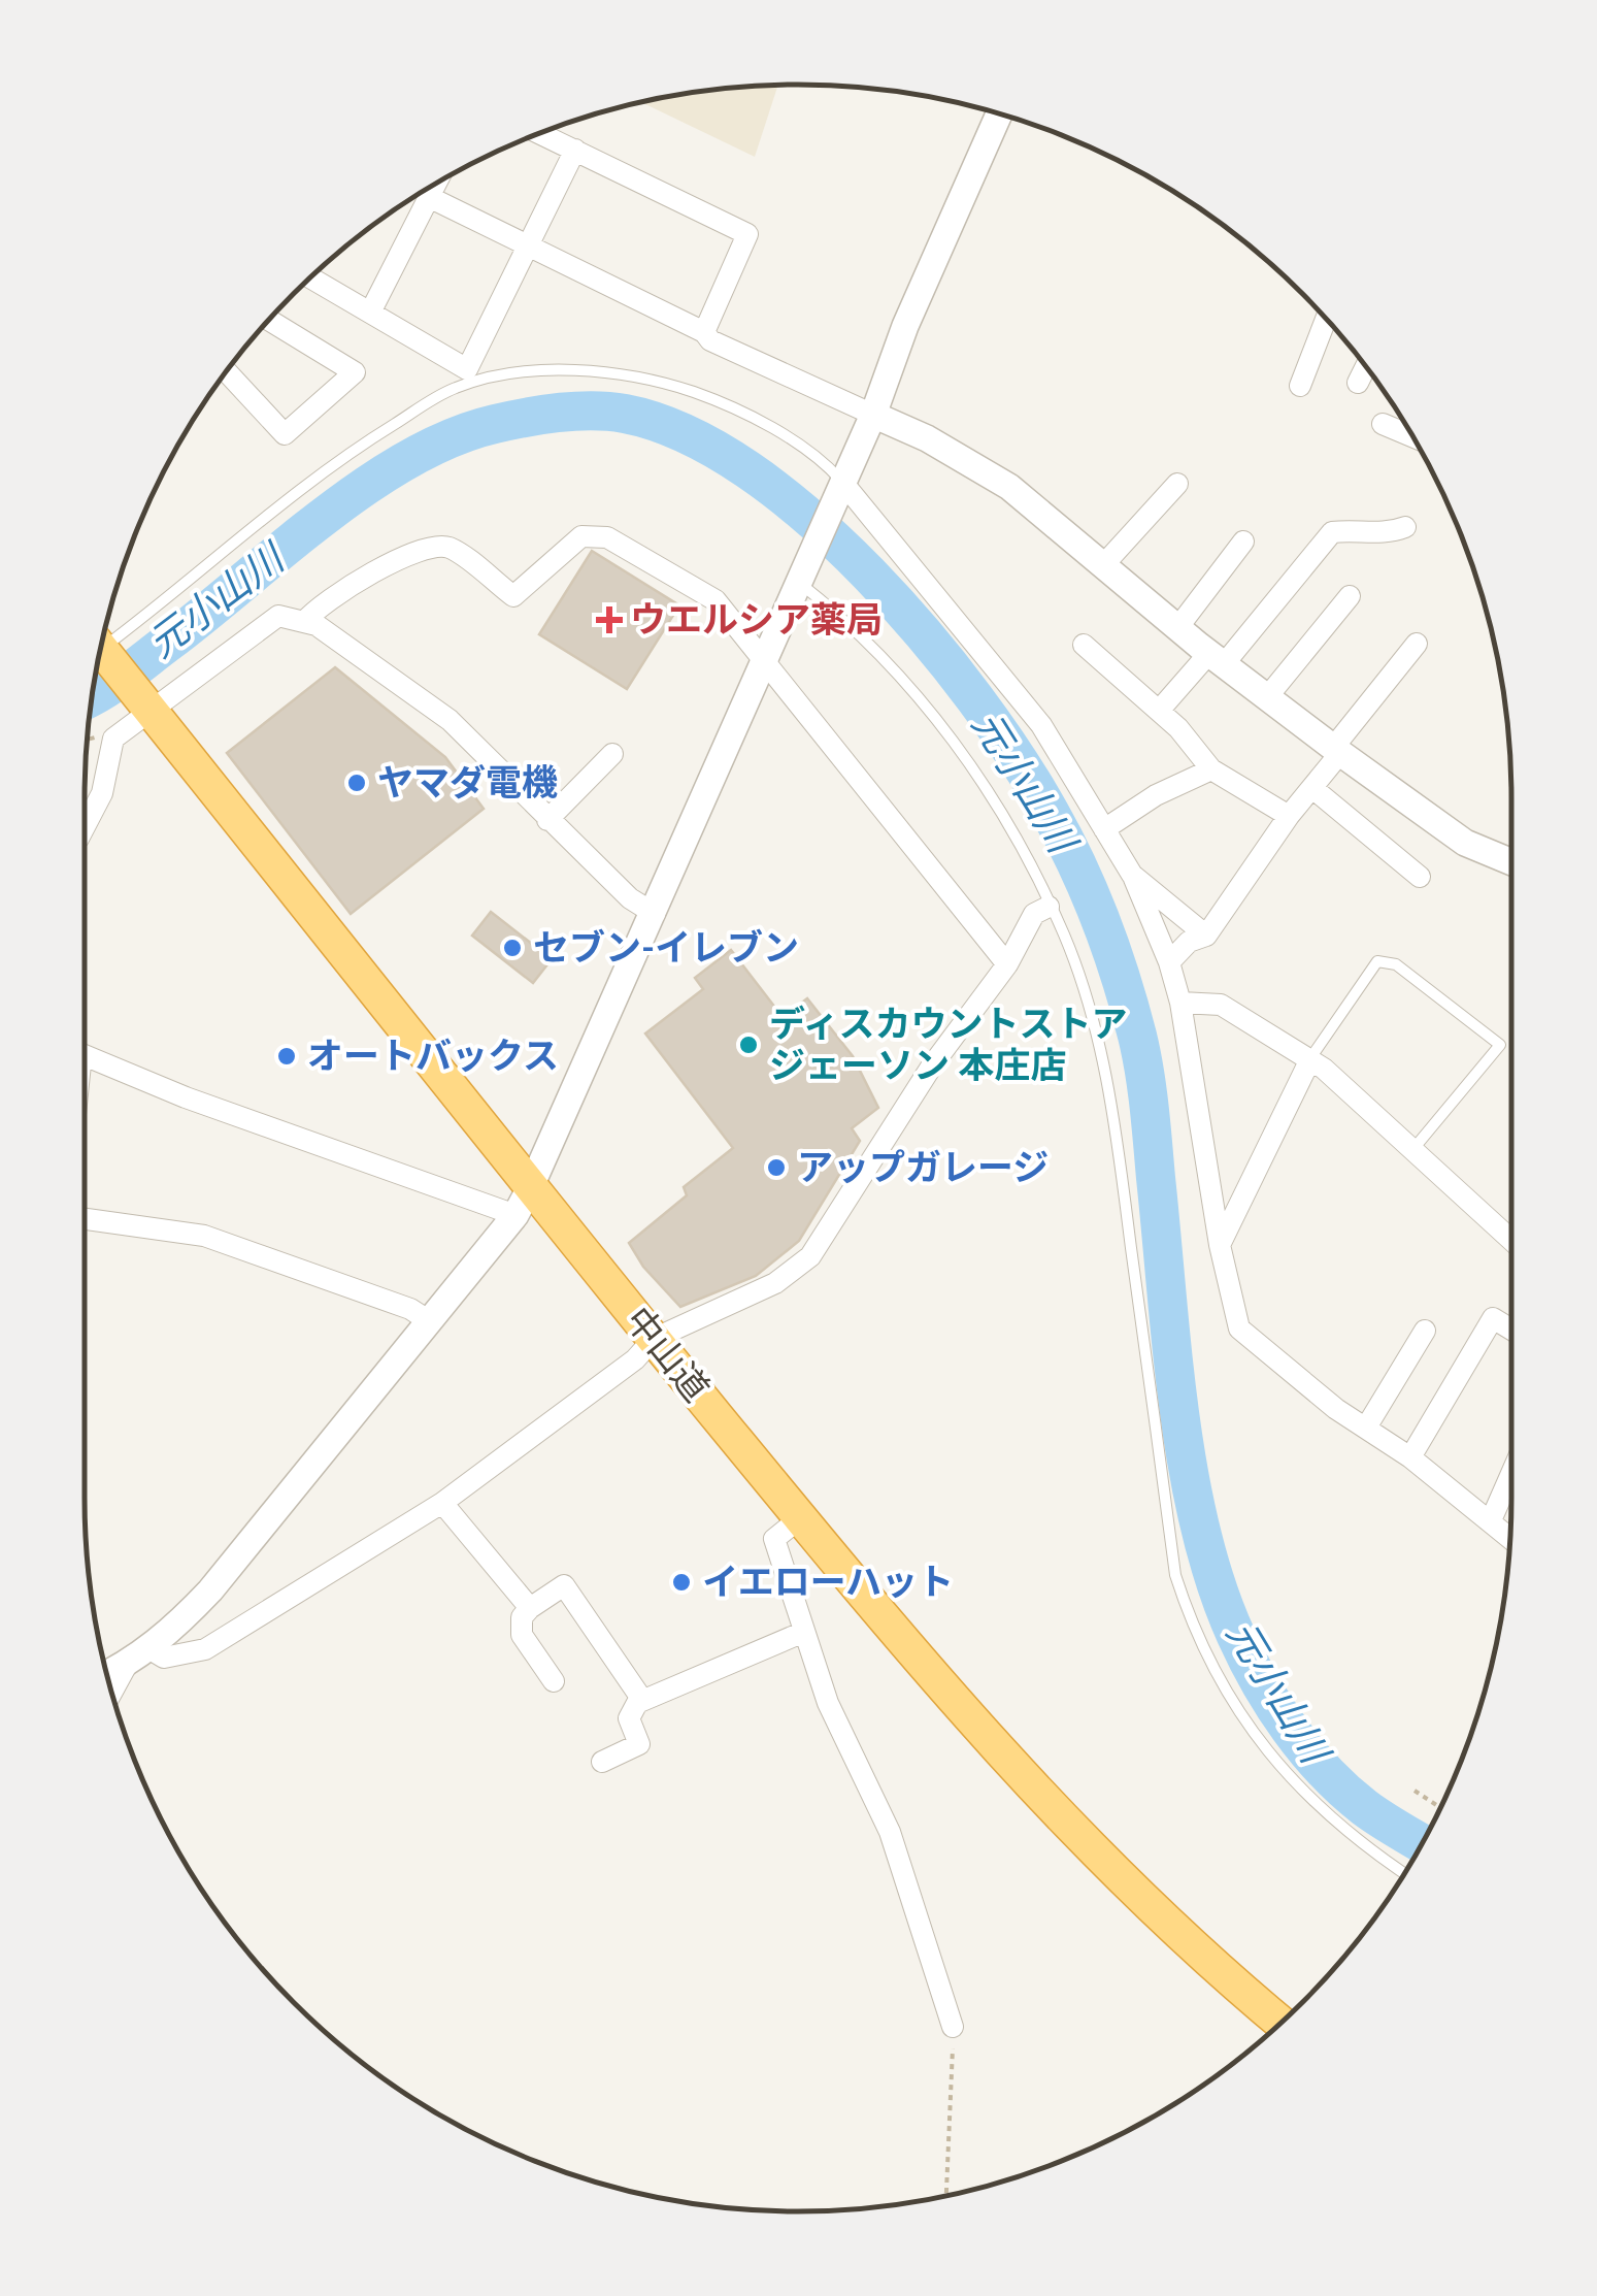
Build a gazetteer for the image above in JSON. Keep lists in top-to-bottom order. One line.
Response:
{"streets":{"highway":["中山道"]},"water":["元小山川"],"places":{"health":["ウエルシア薬局"],"other":["ヤマダ電機","セブン-イレブン","ディスカウントストア ジェーソン 本庄店","オートバックス","アップガレージ","イエローハット"]}}
